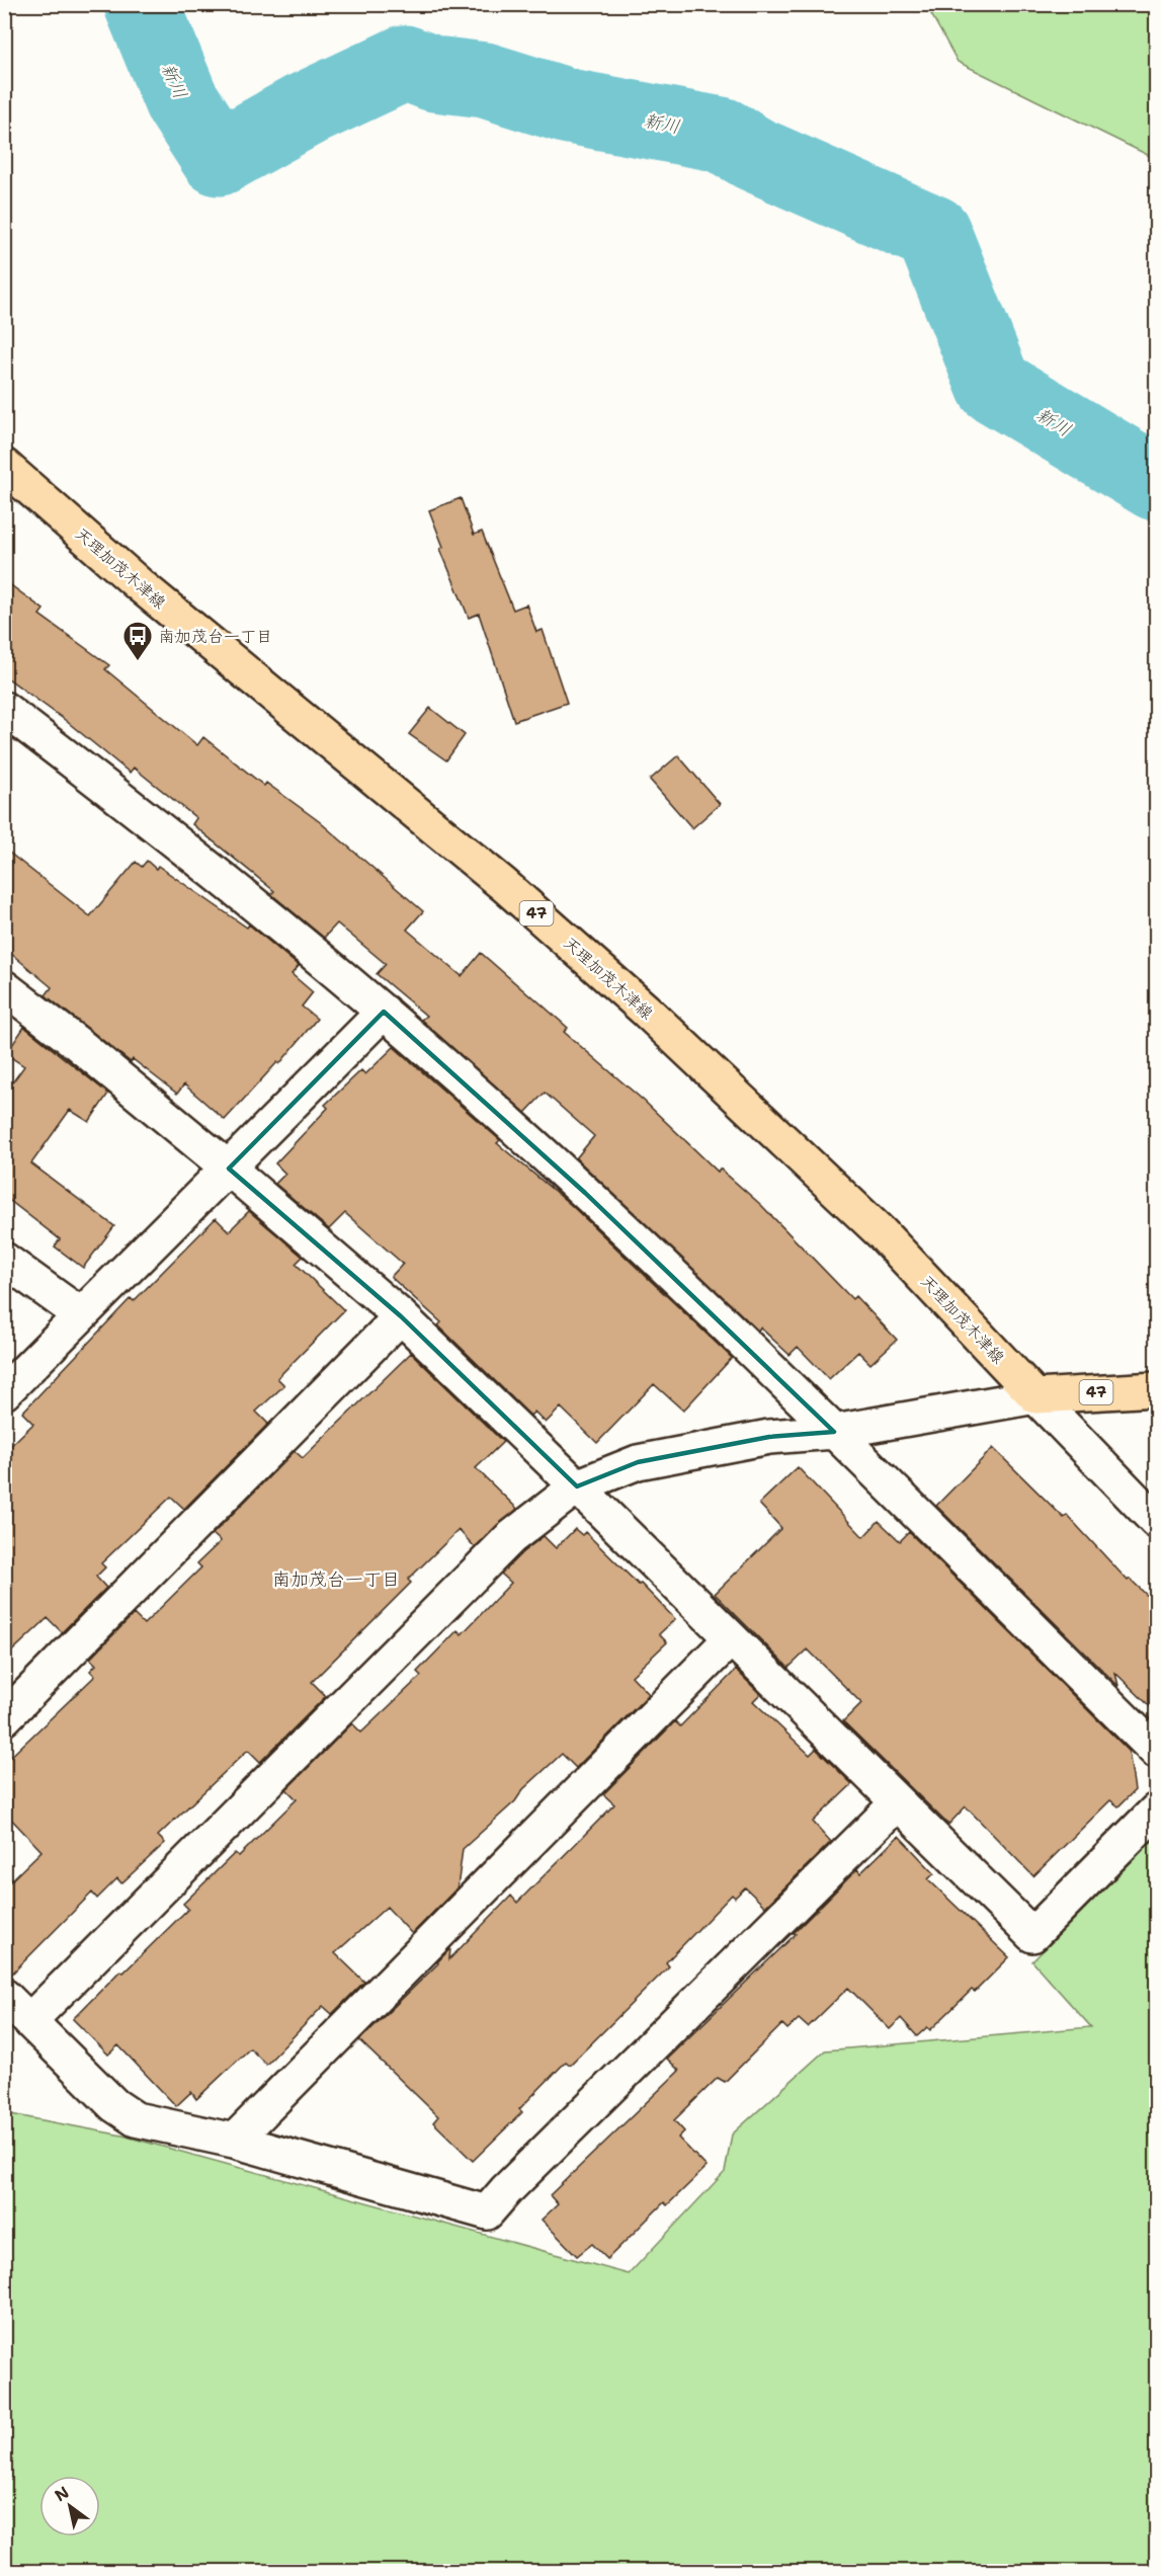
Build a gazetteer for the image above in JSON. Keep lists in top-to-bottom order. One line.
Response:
{"streets":{"main road":["天理加茂木津線","47"]},"crossings":[["天理加茂木津線","47"]],"districts":["南加茂台一丁目"],"water":["新川"],"places":{"bus stop":["南加茂台一丁目"]},"north":"top left"}
